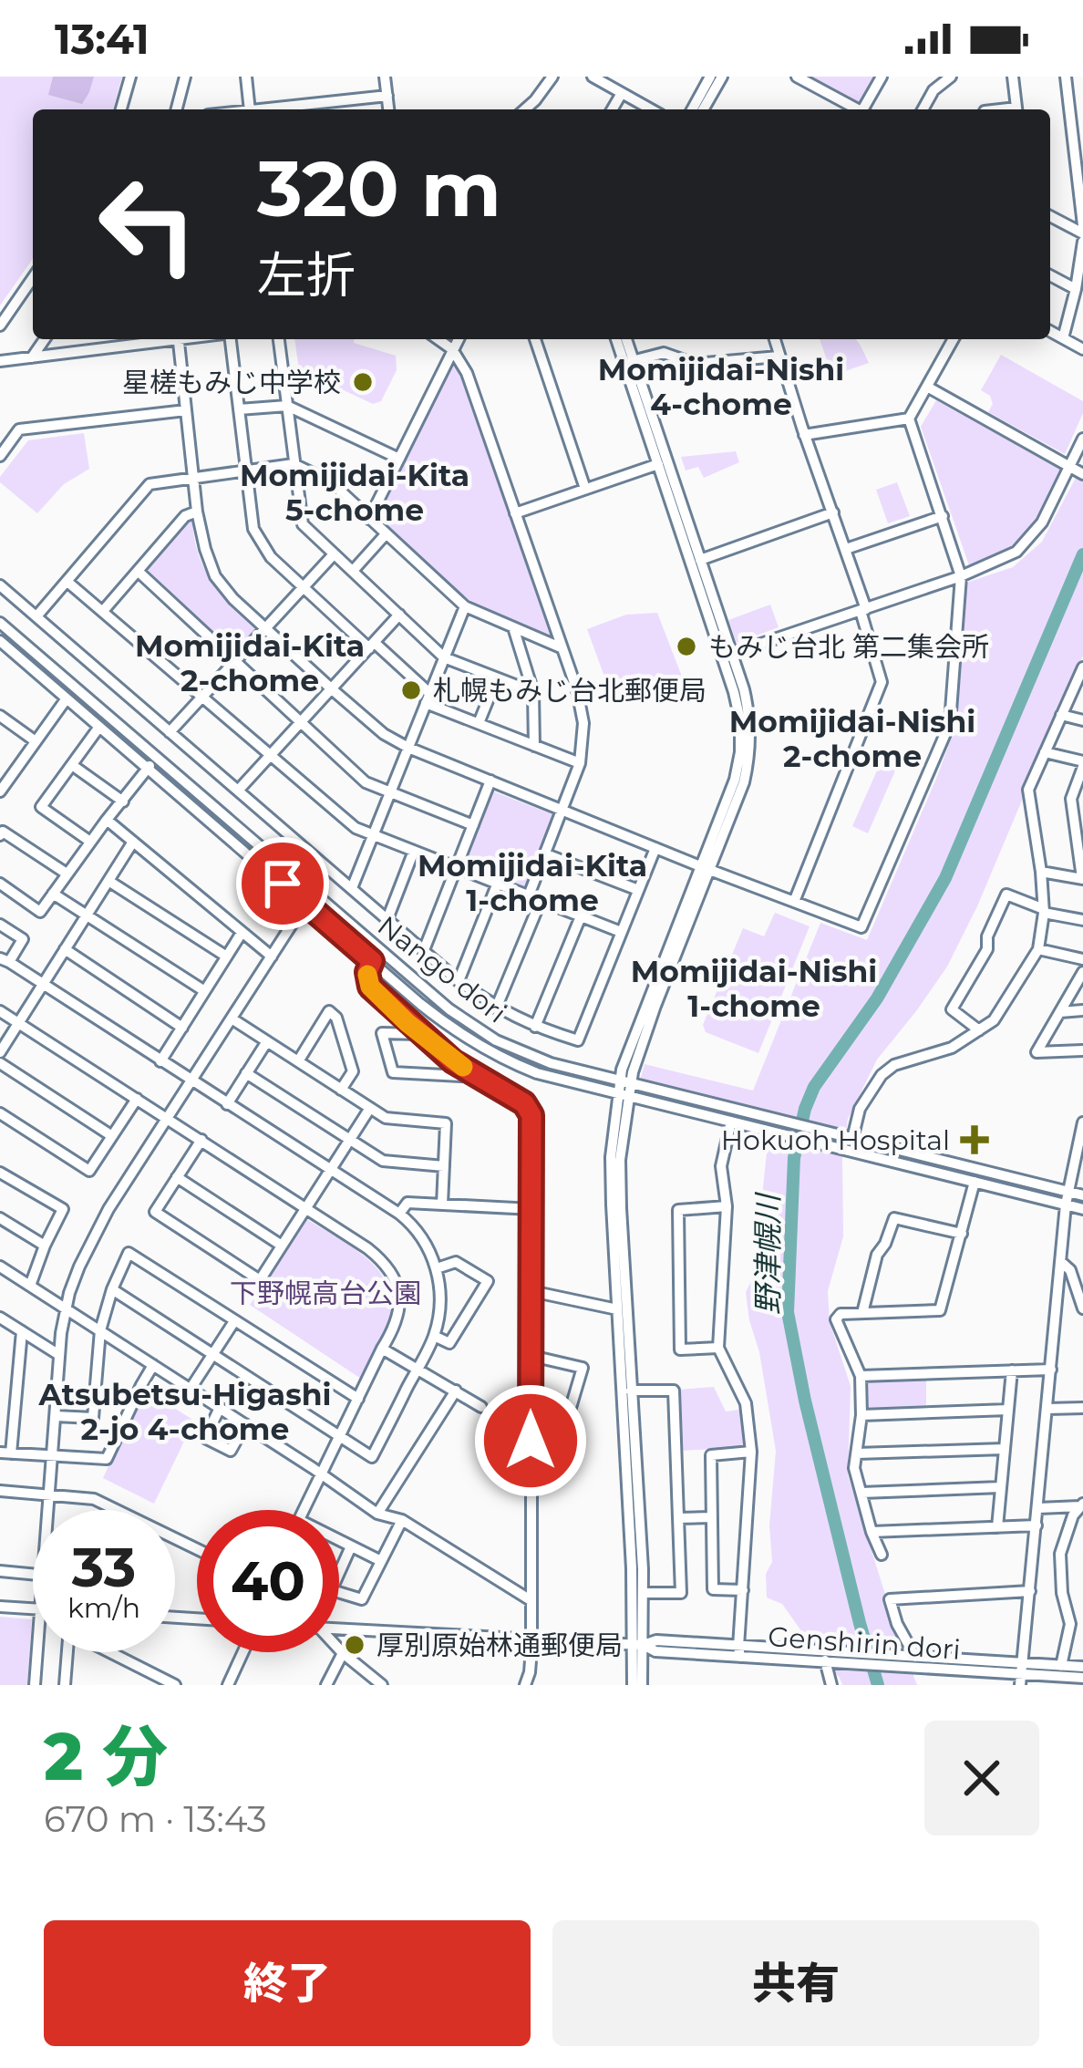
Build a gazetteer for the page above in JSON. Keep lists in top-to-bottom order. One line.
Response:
{"streets":{"street":["Nango dori","Genshirin dori"]},"districts":["Momijidai-Nishi 4-chome","Momijidai-Kita 5-chome","Momijidai-Kita 2-chome","Momijidai-Nishi 2-chome","Momijidai-Kita 1-chome","Momijidai-Nishi 1-chome","Atsubetsu-Higashi 2-jo 4-chome"],"water":["野津幌川"],"parks":["下野幌高台公園"],"places":{"other":["星槎もみじ中学校","もみじ台北 第二集会所","札幌もみじ台北郵便局","厚別原始林通郵便局"],"health":["Hokuoh Hospital"]},"page":{"status":"13:41","turn":["320 m","左折"],"speed":"33 km/h","limit":"40","heading":["2 分","670 m · 13:43"],"buttons":["終了","共有"]}}
